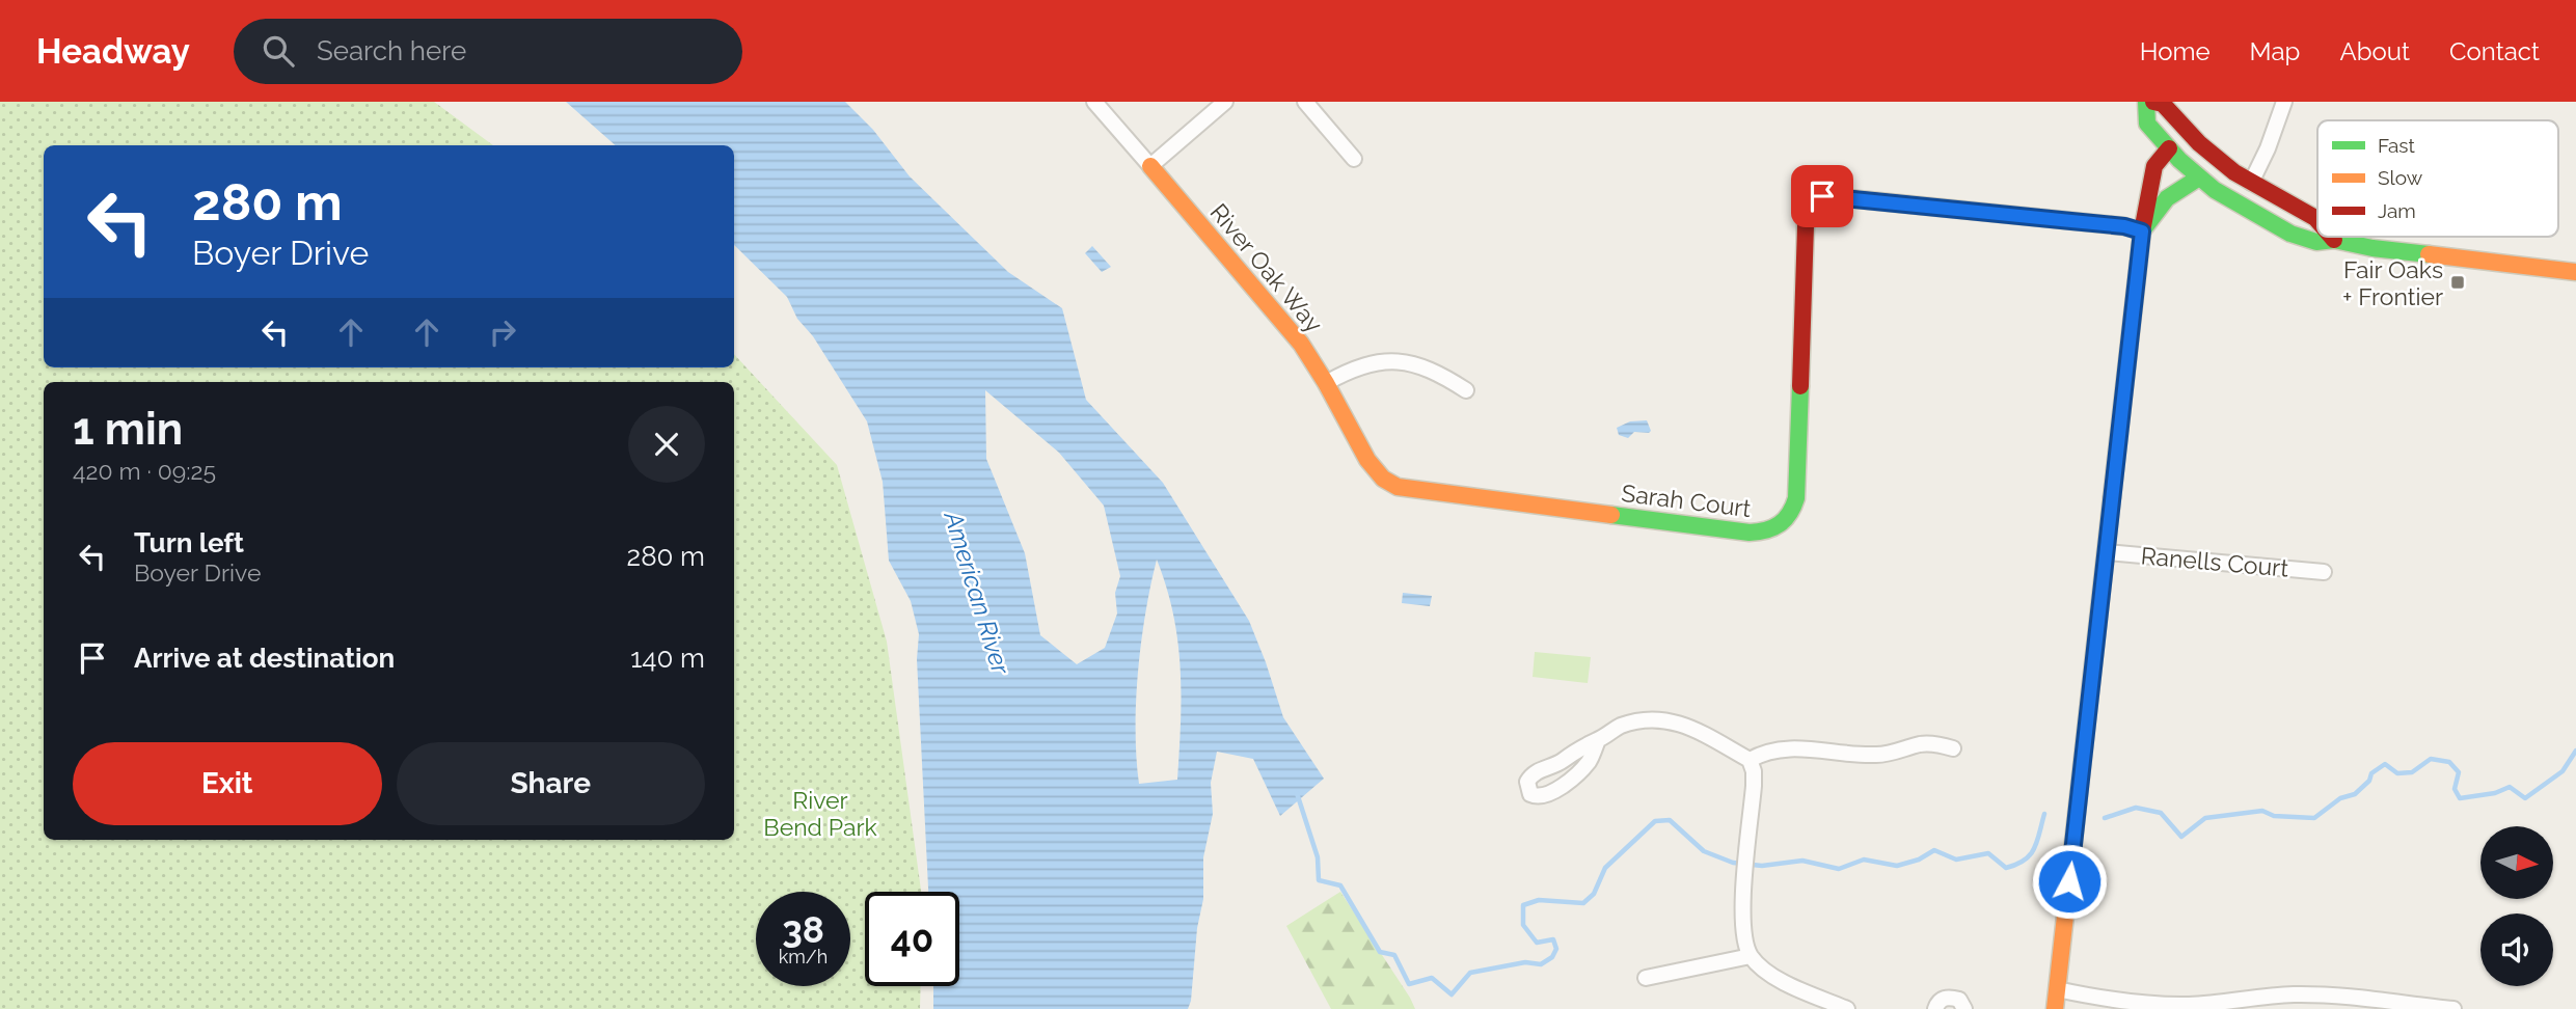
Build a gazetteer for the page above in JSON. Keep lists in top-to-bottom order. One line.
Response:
{"streets":{"street":["River Oak Way","Sarah Court","Ranells Court"]},"crossings":[["River Oak Way","Sarah Court"]],"water":["American River"],"parks":["River Bend Park"],"places":{"transit":["Fair Oaks + Frontier"]},"legend":["Fast","Slow","Jam"],"north":"right","page":{"header":"Headway","search":"Search here","nav":["Home","Map","About","Contact"],"turn":["280 m","Boyer Drive"],"heading":["1 min","420 m · 09:25"],"list":[{"name":"Turn left","note":"Boyer Drive","value":"280 m"},{"name":"Arrive at destination","value":"140 m"}],"buttons":["Exit","Share"],"speed":"38 km/h","limit":"40"}}
